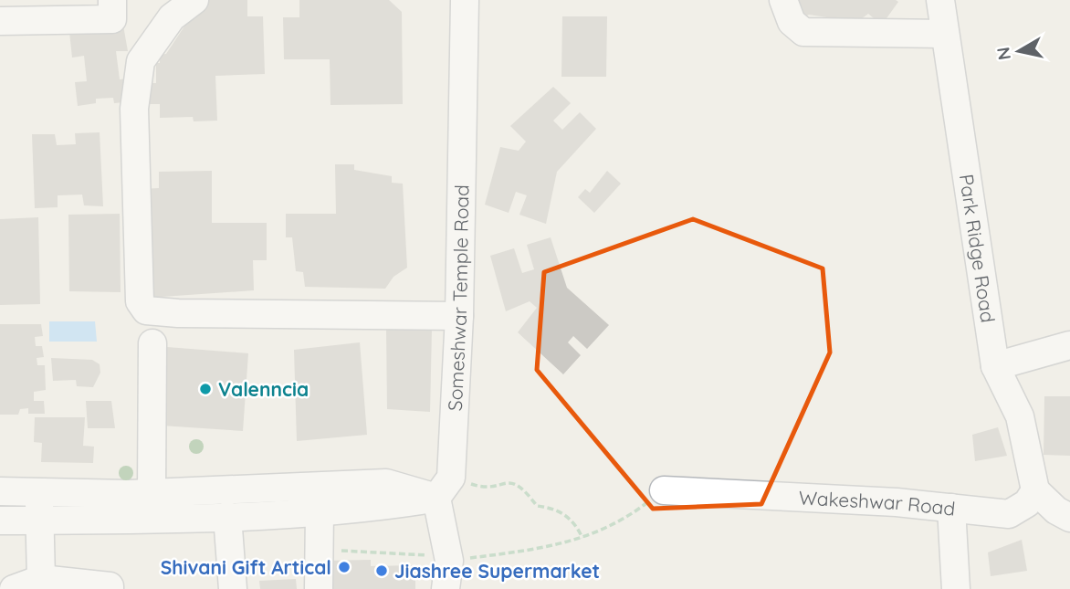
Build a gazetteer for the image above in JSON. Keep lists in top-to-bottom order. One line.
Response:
{"streets":{"street":["Park Ridge Road","Someshwar Temple Road","Wakeshwar Road"]},"crossings":[["Park Ridge Road","Wakeshwar Road"]],"places":["Valenncia","Shivani Gift Artical","Jiashree Supermarket"],"north":"left"}
